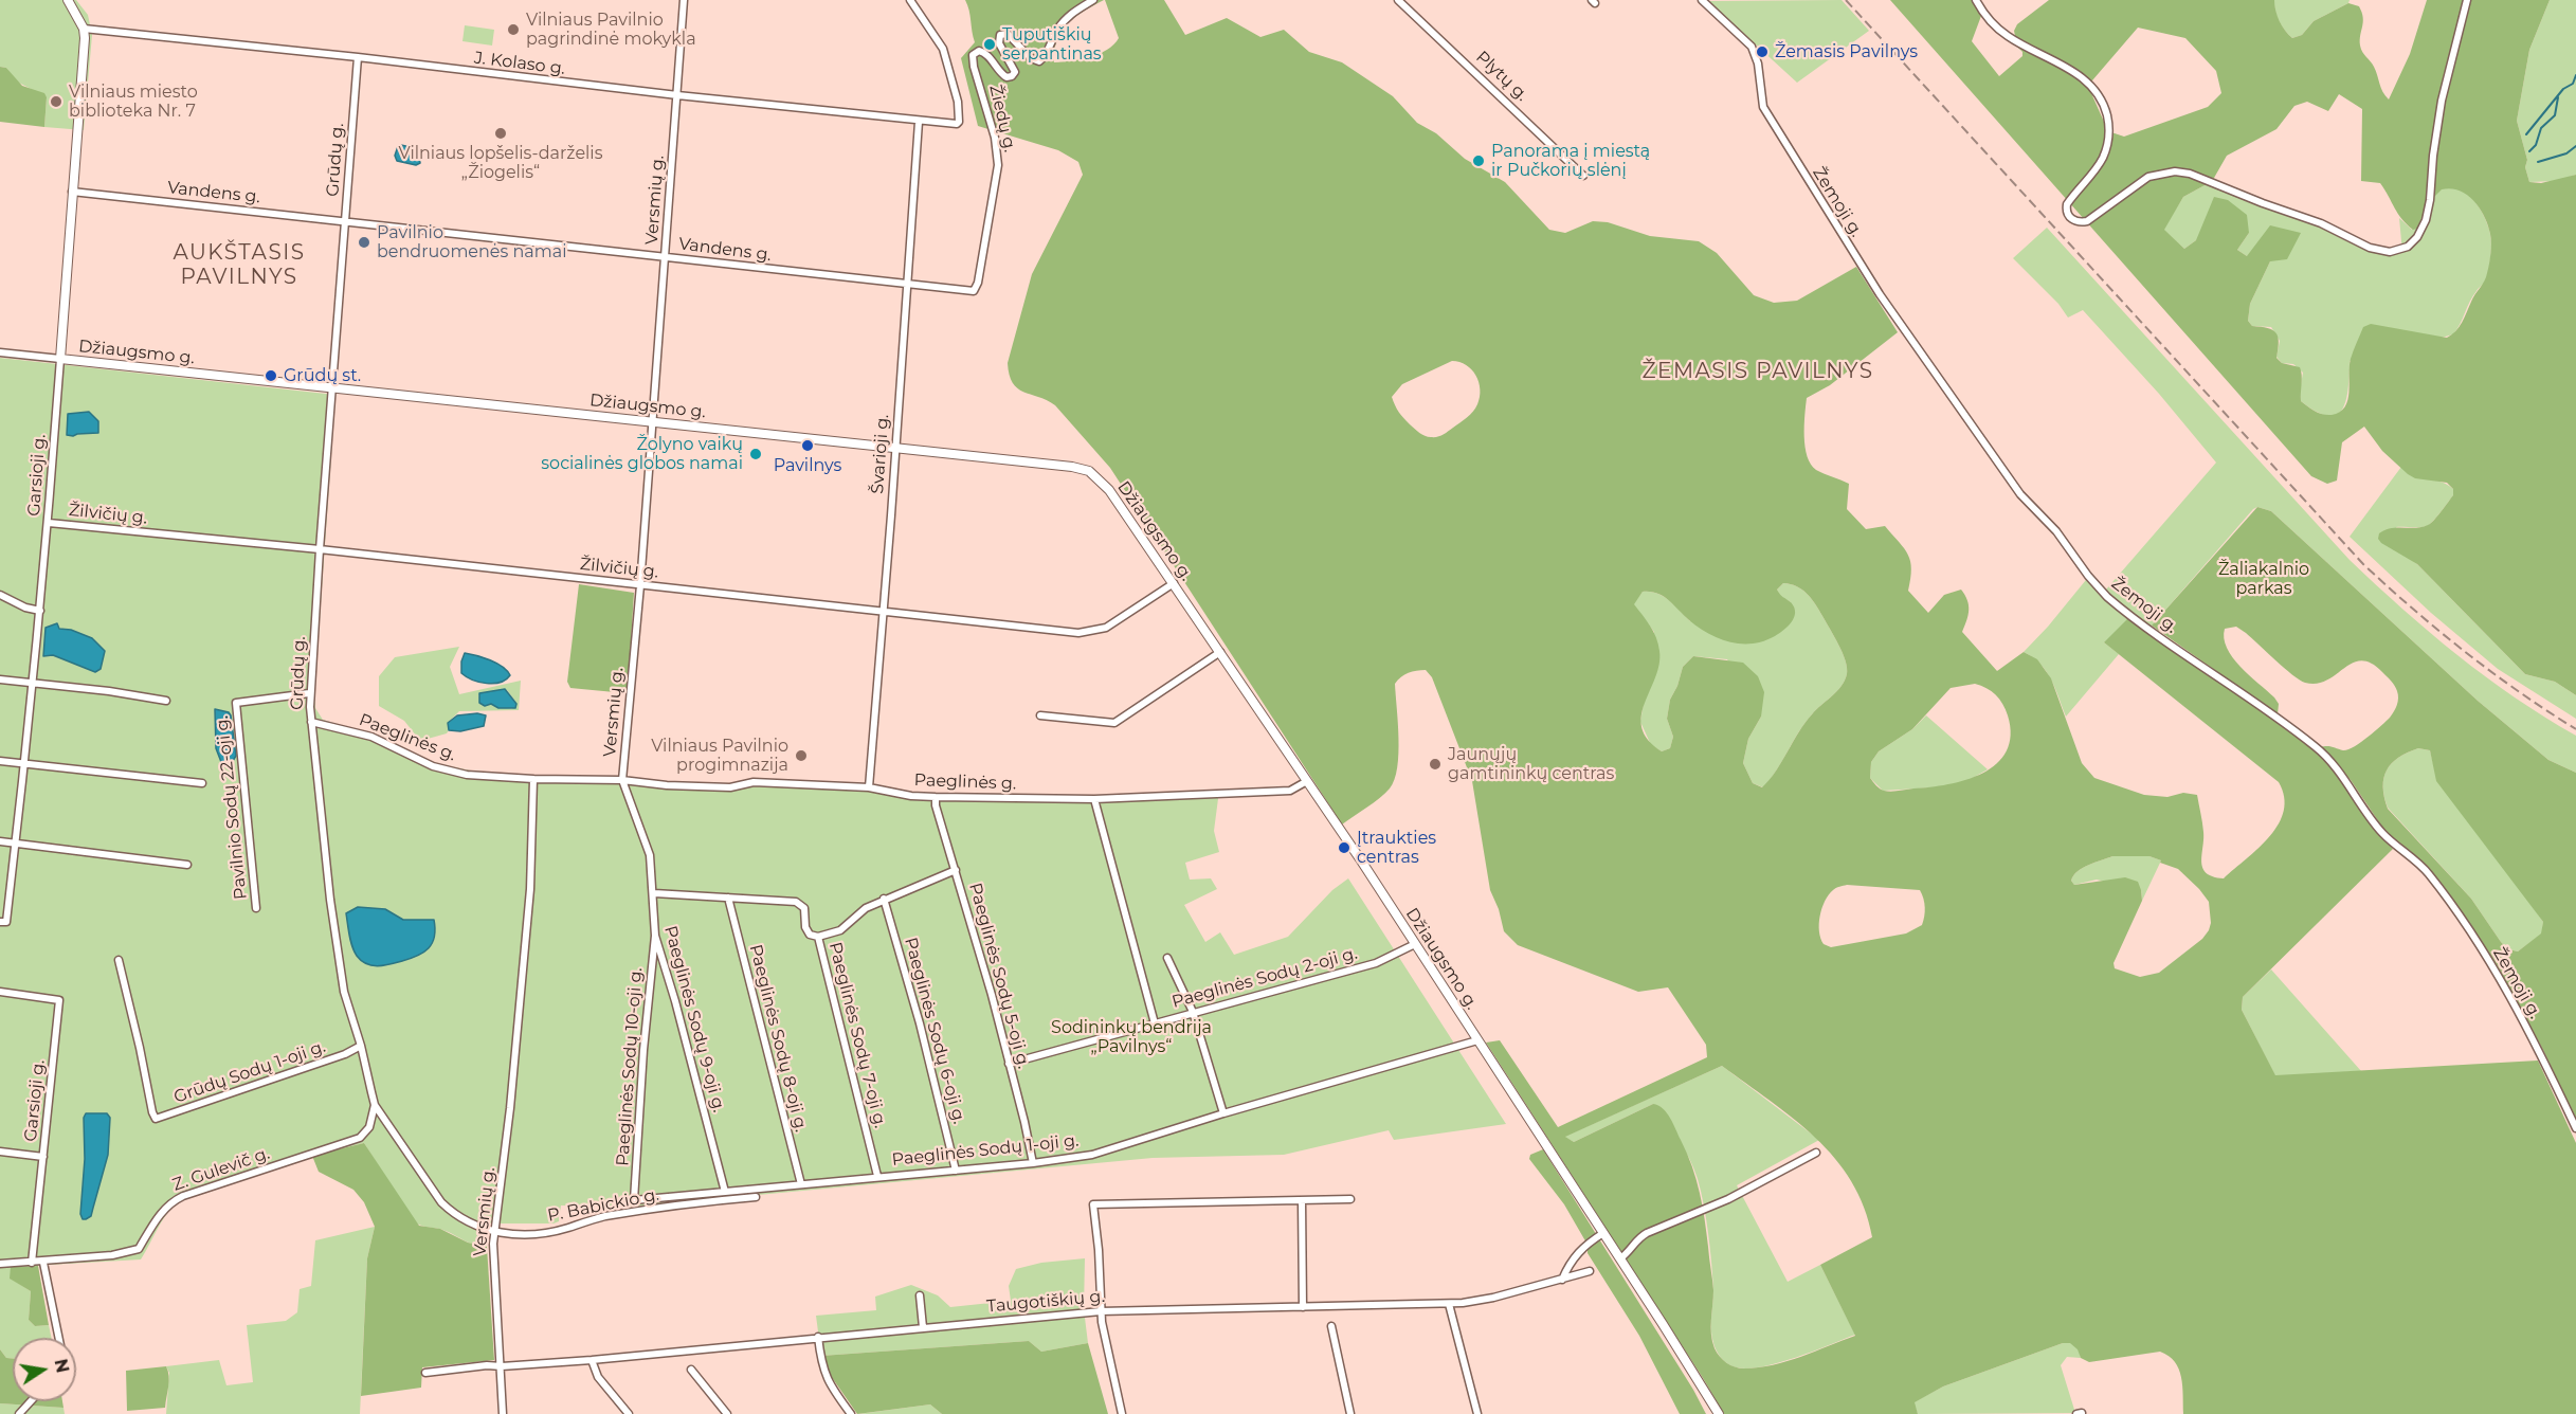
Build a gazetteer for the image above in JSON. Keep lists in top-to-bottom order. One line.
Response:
{"streets":{"street":["J. Kolaso g.","Plytų g.","Žiedų g.","Grūdų g.","Vandens g.","Versmių g.","Žemoji g.","Džiaugsmo g.","Švarioji g.","Garsioji g.","Žilvičių g.","Paeglinės g.","Pavilnio Sodų 22-oji g.","Paeglinės Sodų 5-oji g.","Paeglinės Sodų 2-oji g.","Paeglinės Sodų 9-oji g.","Paeglinės Sodų 6-oji g.","Paeglinės Sodų 7-oji g.","Paeglinės Sodų 8-oji g.","Paeglinės Sodų 10-oji g.","Grūdų Sodų 1-oji g.","Paeglinės Sodų 1-oji g.","Z. Gulevič g.","P. Babickio g.","Taugotiškių g."]},"crossings":[["J. Kolaso g.","Grūdų g."],["J. Kolaso g.","Versmių g."],["J. Kolaso g.","Švarioji g."],["J. Kolaso g.","Garsioji g."],["Žiedų g.","Vandens g."],["Grūdų g.","Vandens g."],["Grūdų g.","Versmių g."],["Grūdų g.","Džiaugsmo g."],["Grūdų g.","Žilvičių g."],["Grūdų g.","Paeglinės g."],["Grūdų g.","Pavilnio Sodų 22-oji g."],["Grūdų g.","Grūdų Sodų 1-oji g."],["Grūdų g.","Z. Gulevič g."],["Grūdų g.","P. Babickio g."],["Vandens g.","Versmių g."],["Vandens g.","Švarioji g."],["Vandens g.","Garsioji g."],["Versmių g.","Džiaugsmo g."],["Versmių g.","Žilvičių g."],["Versmių g.","Paeglinės g."],["Versmių g.","Paeglinės Sodų 9-oji g."],["Versmių g.","P. Babickio g."],["Versmių g.","Taugotiškių g."],["Džiaugsmo g.","Švarioji g."],["Džiaugsmo g.","Garsioji g."],["Džiaugsmo g.","Žilvičių g."],["Džiaugsmo g.","Paeglinės g."],["Džiaugsmo g.","Paeglinės Sodų 2-oji g."],["Džiaugsmo g.","Paeglinės Sodų 1-oji g."],["Švarioji g.","Žilvičių g."],["Švarioji g.","Paeglinės g."],["Garsioji g.","Žilvičių g."],["Garsioji g.","Z. Gulevič g."],["Paeglinės g.","Paeglinės Sodų 5-oji g."],["Paeglinės g.","Paeglinės Sodų 9-oji g."],["Paeglinės Sodų 5-oji g.","Paeglinės Sodų 2-oji g."],["Paeglinės Sodų 5-oji g.","Paeglinės Sodų 1-oji g."],["Paeglinės Sodų 9-oji g.","Paeglinės Sodų 10-oji g."],["Paeglinės Sodų 9-oji g.","Paeglinės Sodų 1-oji g."],["Paeglinės Sodų 6-oji g.","Paeglinės Sodų 1-oji g."],["Paeglinės Sodų 7-oji g.","Paeglinės Sodų 8-oji g."],["Paeglinės Sodų 7-oji g.","Paeglinės Sodų 1-oji g."],["Paeglinės Sodų 8-oji g.","Paeglinės Sodų 1-oji g."],["Paeglinės Sodų 10-oji g.","Paeglinės Sodų 1-oji g."]],"districts":["AUKŠTASIS PAVILNYS","ŽEMASIS PAVILNYS"],"parks":["Žaliakalnio parkas","Sodininkų bendrija „Pavilnys“"],"places":["Vilniaus Pavilnio pagrindinė mokykla","Tuputiškių serpantinas","Žemasis Pavilnys","Vilniaus miesto biblioteka Nr. 7","Vilniaus lopšelis-darželis „Žiogelis“","Panorama į miestą ir Pučkorių slėnį","Pavilnio bendruomenės namai","Grūdų st.","Pavilnys","Žolyno vaikų socialinės globos namai","Vilniaus Pavilnio progimnazija","Jaunųjų gamtininkų centras","Įtraukties centras"],"north":"right"}
